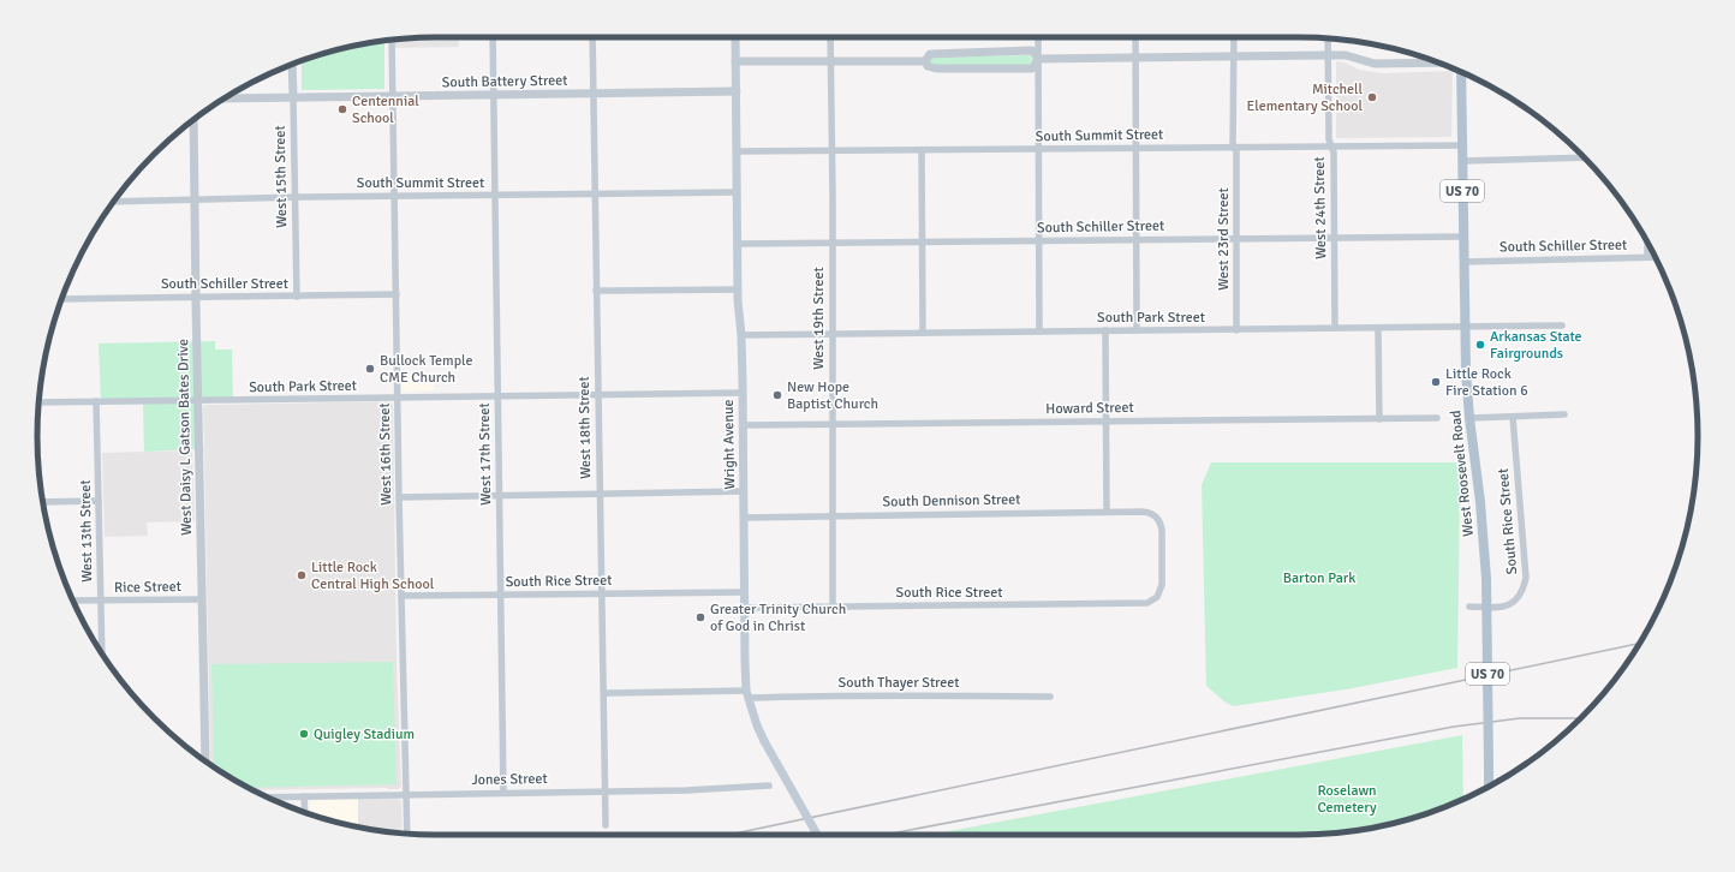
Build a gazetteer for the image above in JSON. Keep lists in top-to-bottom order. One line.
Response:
{"streets":{"main road":["US 70","Wright Avenue","West Roosevelt Road"],"street":["South Battery Street","South Summit Street","West 15th Street","West 24th Street","South Schiller Street","West 23rd Street","South Park Street","West 19th Street","Howard Street","West 18th Street","West Daisy L Gatson Bates Drive","West 16th Street","West 17th Street","South Dennison Street","South Rice Street","West 13th Street","Rice Street","South Thayer Street","Jones Street"]},"crossings":[["South Battery Street","West 15th Street"],["South Battery Street","West 18th Street"],["South Battery Street","Wright Avenue"],["South Battery Street","West 16th Street"],["South Battery Street","West 17th Street"],["South Summit Street","West 15th Street"],["South Summit Street","West 24th Street"],["South Summit Street","West 23rd Street"],["South Summit Street","West 19th Street"],["South Summit Street","West 18th Street"],["South Summit Street","West Daisy L Gatson Bates Drive"],["South Summit Street","Wright Avenue"],["South Summit Street","West 16th Street"],["South Summit Street","West 17th Street"],["South Summit Street","West Roosevelt Road"],["West 15th Street","South Schiller Street"],["West 24th Street","South Schiller Street"],["West 24th Street","South Park Street"],["South Schiller Street","West 23rd Street"],["South Schiller Street","West 19th Street"],["South Schiller Street","West Daisy L Gatson Bates Drive"],["South Schiller Street","Wright Avenue"],["South Schiller Street","West 16th Street"],["South Schiller Street","West Roosevelt Road"],["West 23rd Street","South Park Street"],["South Park Street","West 19th Street"],["South Park Street","West 18th Street"],["South Park Street","West Daisy L Gatson Bates Drive"],["South Park Street","Wright Avenue"],["South Park Street","West 16th Street"],["South Park Street","West 17th Street"],["South Park Street","West Roosevelt Road"],["South Park Street","West 13th Street"],["West 19th Street","Howard Street"],["West 19th Street","South Dennison Street"],["West 19th Street","South Rice Street"],["Howard Street","Wright Avenue"],["West 18th Street","South Rice Street"],["West 18th Street","South Thayer Street"],["West 18th Street","Jones Street"],["West Daisy L Gatson Bates Drive","Rice Street"],["Wright Avenue","South Dennison Street"],["Wright Avenue","South Rice Street"],["Wright Avenue","South Thayer Street"],["West 16th Street","South Rice Street"],["West 16th Street","Jones Street"],["West 17th Street","South Rice Street"],["West 17th Street","Jones Street"],["South Dennison Street","South Rice Street"],["West 13th Street","Rice Street"]],"parks":["Barton Park","Roselawn Cemetery"],"places":["Mitchell Elementary School","Centennial School","Arkansas State Fairgrounds","Bullock Temple CME Church","Little Rock Fire Station 6","New Hope Baptist Church","Little Rock Central High School","Greater Trinity Church of God in Christ","Quigley Stadium"]}
